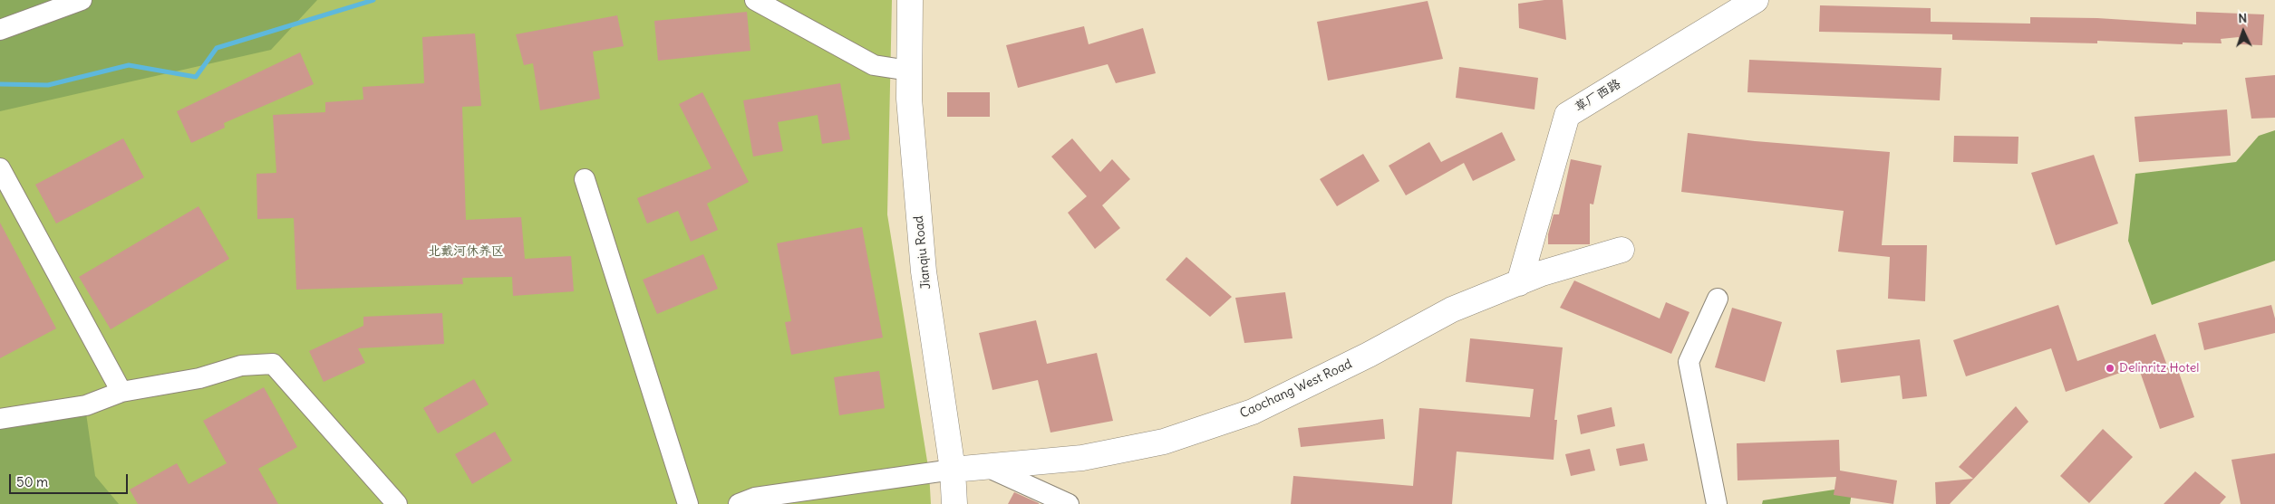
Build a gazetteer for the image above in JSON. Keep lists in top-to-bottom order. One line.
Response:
{"streets":{"main road":["草厂西路","Jianqiu Road","Caochang West Road"]},"crossings":[["草厂西路","Caochang West Road"],["Jianqiu Road","Caochang West Road"]],"parks":["北戴河休养区"],"places":["Delinritz Hotel"],"scale_bar":"50 m","north":"top"}
